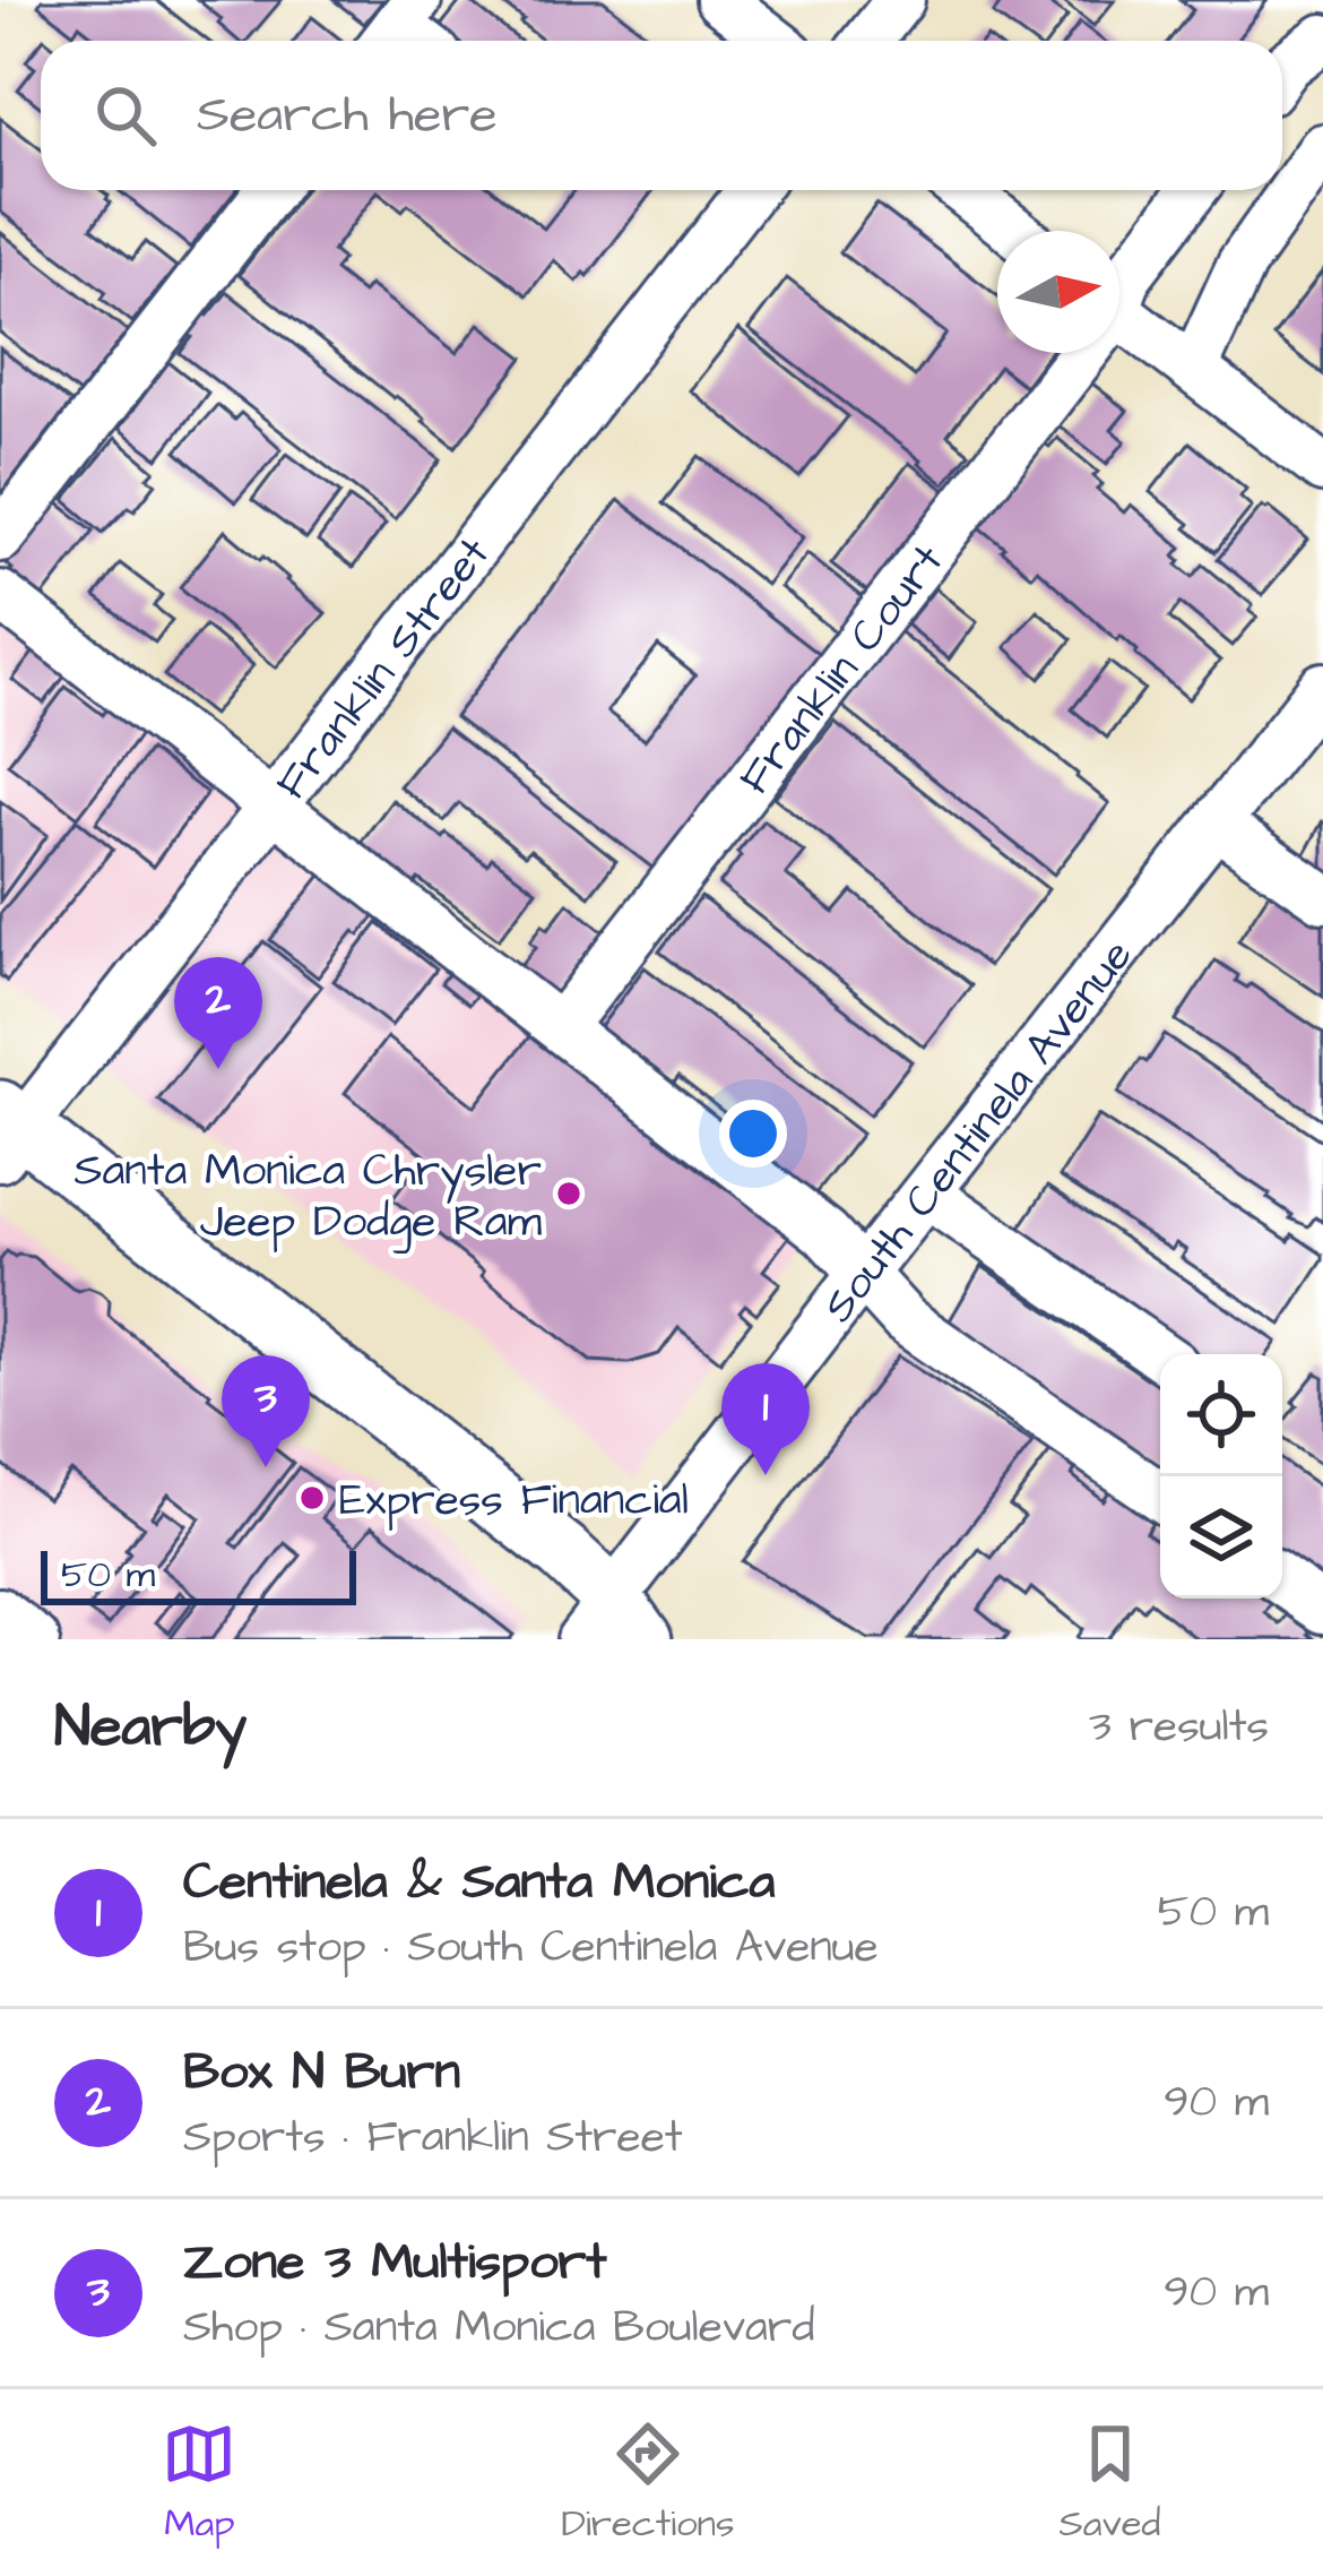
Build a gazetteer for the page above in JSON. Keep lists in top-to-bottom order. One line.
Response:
{"streets":{"street":["Franklin Street","Franklin Court","South Centinela Avenue"]},"places":["Santa Monica Chrysler Jeep Dodge Ram","Express Financial"],"scale_bar":"50 m","north":"right","page":{"search":"Search here","pins":["2","3","1"],"scale":"50 m","heading":["Nearby","3 results"],"list":[{"mark":"1","name":"Centinela & Santa Monica","note":"Bus stop · South Centinela Avenue","value":"50 m"},{"mark":"2","name":"Box N Burn","note":"Sports · Franklin Street","value":"90 m"},{"mark":"3","name":"Zone 3 Multisport","note":"Shop · Santa Monica Boulevard","value":"90 m"}],"nav":["Map","Directions","Saved"]}}
